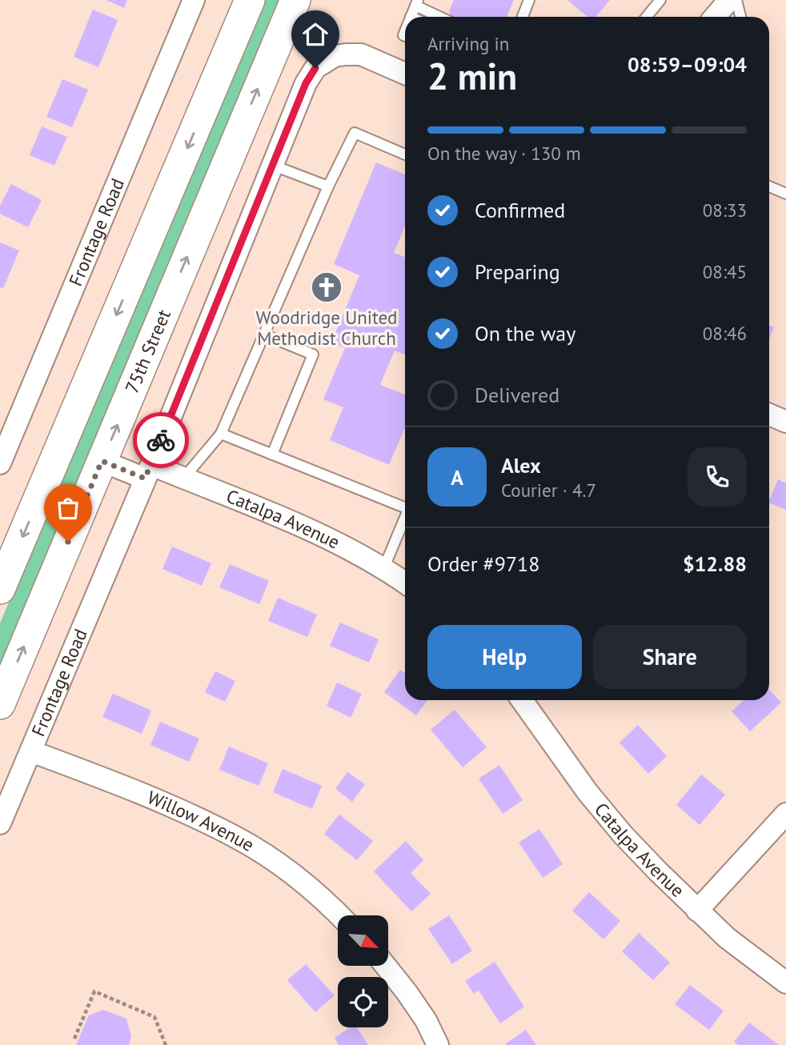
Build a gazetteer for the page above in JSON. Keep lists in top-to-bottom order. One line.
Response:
{"streets":{"main road":["75th Street"],"street":["Frontage Road","Catalpa Avenue","Willow Avenue"]},"crossings":[["Frontage Road","Catalpa Avenue"],["Frontage Road","Willow Avenue"],["75th Street","Catalpa Avenue"]],"places":{"church":["Woodridge United Methodist Church"]},"north":"bottom right","page":{"heading":["2 min","Arriving in","08:59–09:04"],"panel":["Alex","Courier · 4.7","Order #9718","$12.88"],"bar":"On the way · 130 m","list":[["Confirmed","08:33"],["Preparing","08:45"],["On the way","08:46"],"Delivered"],"round":"A","buttons":["Help","Share"]}}
